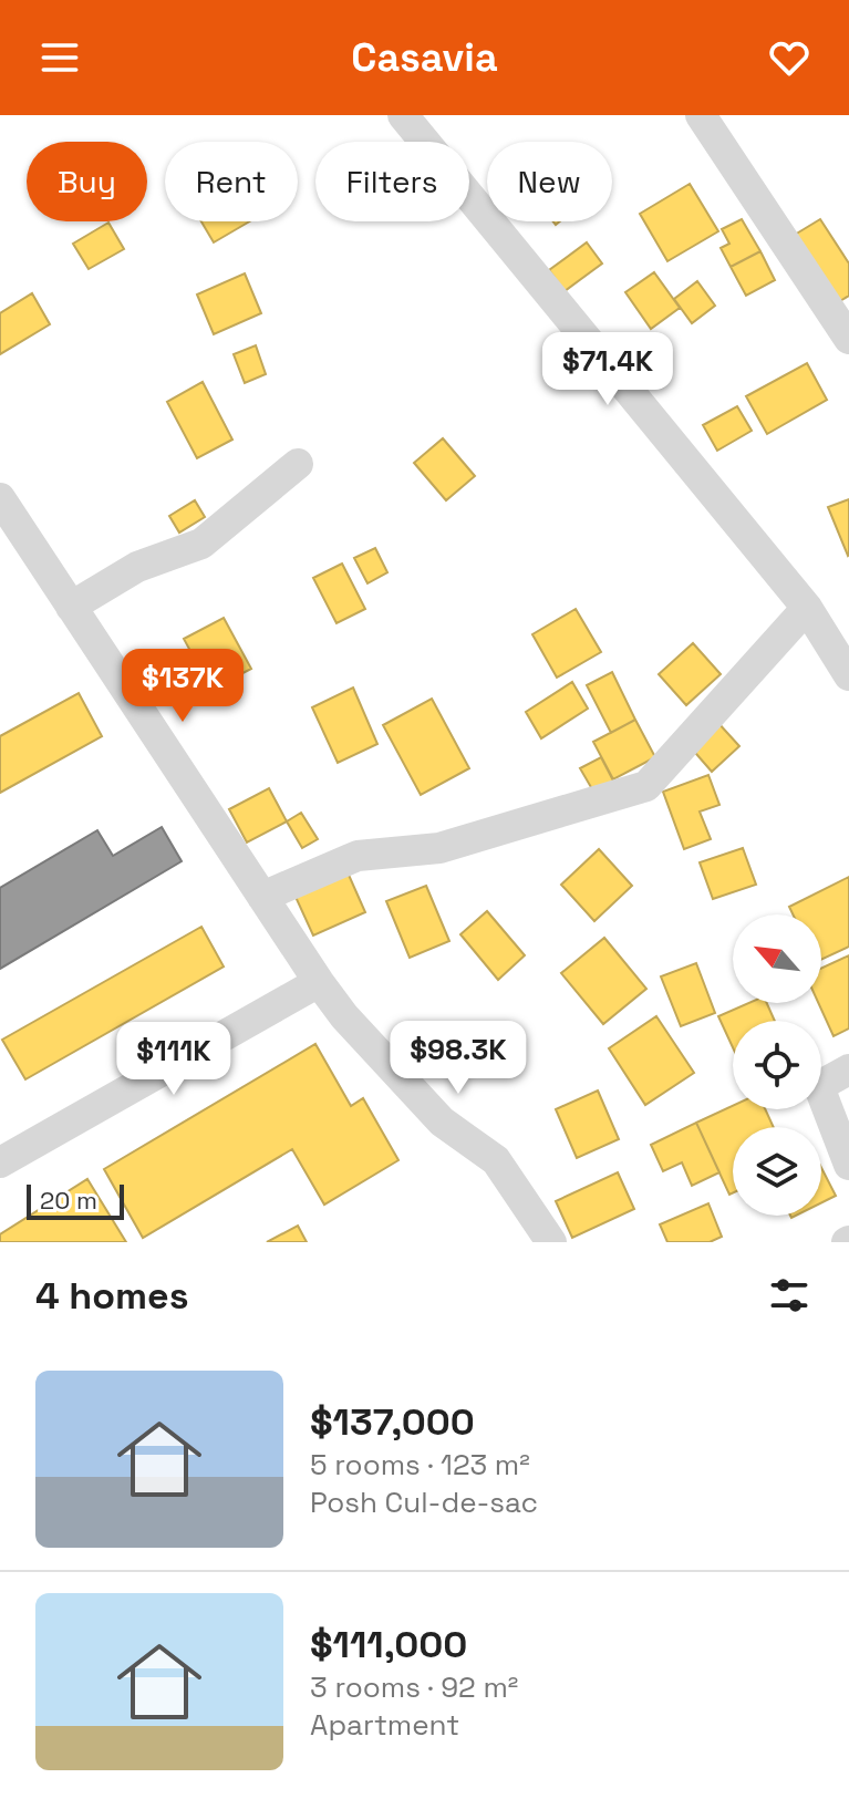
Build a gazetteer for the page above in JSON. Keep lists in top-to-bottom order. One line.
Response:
{"scale_bar":"20 m","north":"top left","page":{"header":"Casavia","chip":["Buy","Rent","Filters","New"],"price":["$71.4K","$137K","$98.3K","$111K"],"scale":"20 m","heading":"4 homes","list":[{"name":"$137,000","note":"5 rooms · 123 m² · Posh Cul-de-sac"},{"name":"$111,000","note":"3 rooms · 92 m² · Apartment"}]}}
